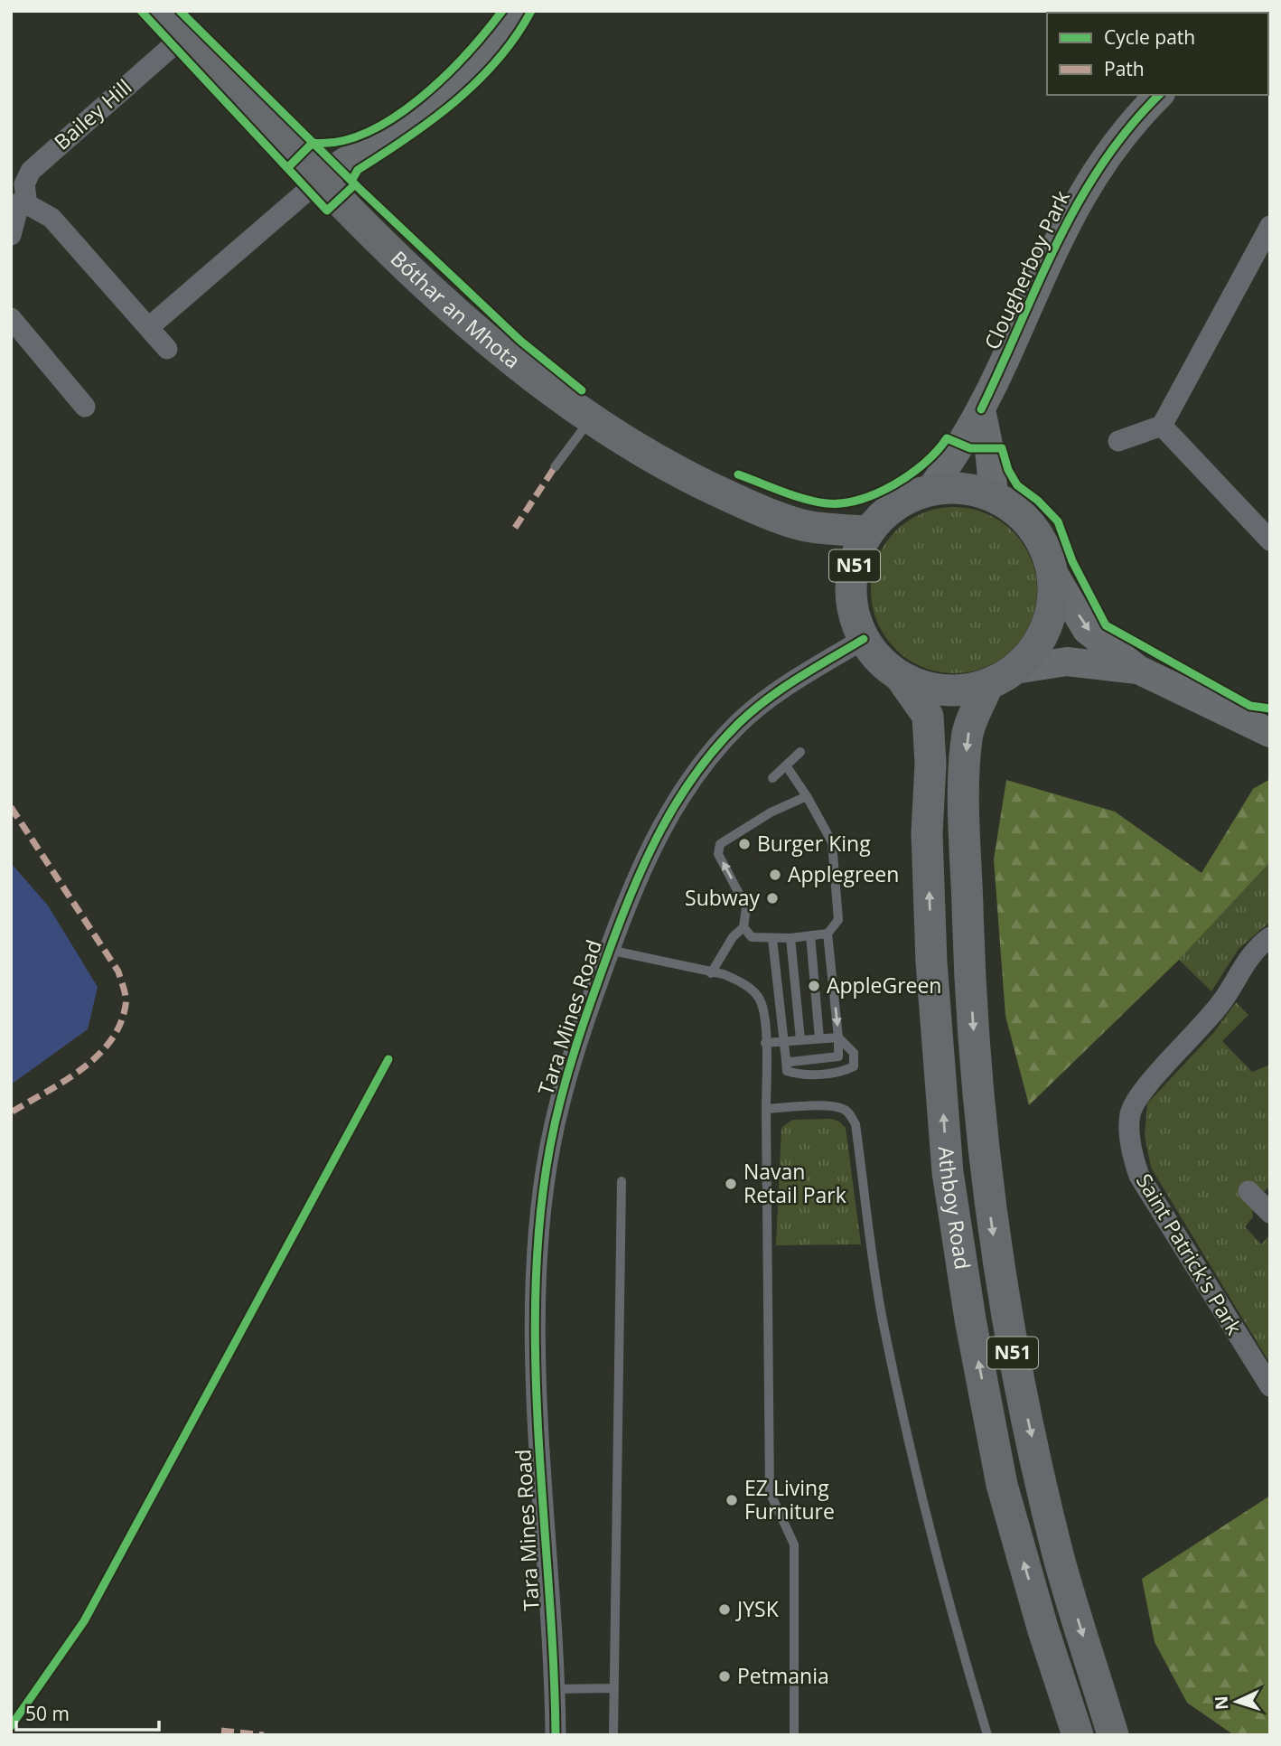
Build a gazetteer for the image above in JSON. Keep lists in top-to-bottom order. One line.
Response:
{"streets":{"main road":["Bóthar an Mhota","N51","Athboy Road"],"street":["Bailey Hill","Clougherboy Park","Tara Mines Road","Saint Patrick's Park"]},"crossings":[["Bailey Hill","Bóthar an Mhota"],["Clougherboy Park","Bóthar an Mhota"],["Clougherboy Park","N51"],["Clougherboy Park","Tara Mines Road"],["Clougherboy Park","Athboy Road"],["Bóthar an Mhota","N51"],["Bóthar an Mhota","Tara Mines Road"],["Bóthar an Mhota","Athboy Road"],["N51","Tara Mines Road"],["N51","Athboy Road"],["Tara Mines Road","Athboy Road"]],"places":["Burger King","Applegreen","Subway","AppleGreen","Navan Retail Park","EZ Living Furniture","JYSK","Petmania"],"legend":["Cycle path","Path"],"scale_bar":"50 m","north":"left"}
